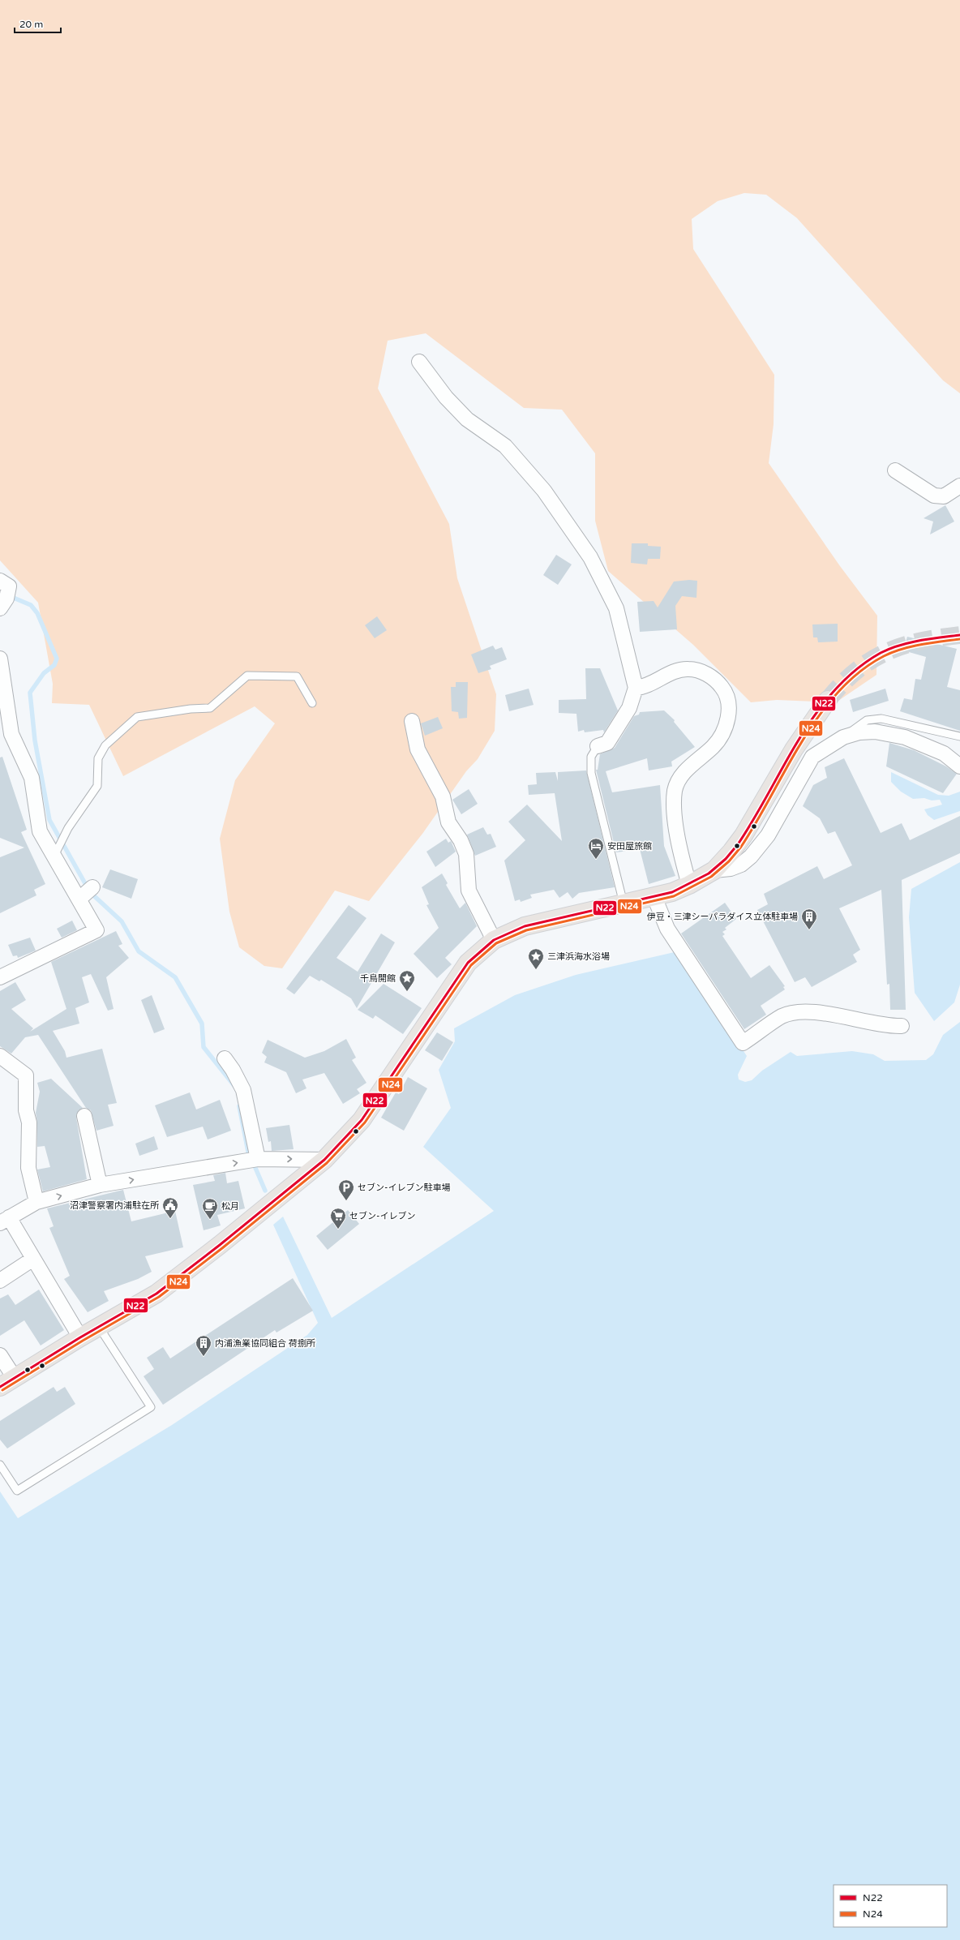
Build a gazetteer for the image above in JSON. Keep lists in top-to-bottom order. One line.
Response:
{"places":{"hotel":["安田屋旅館"],"building":["伊豆・三津シーパラダイス立体駐車場","内浦漁業協同組合 荷捌所"],"place":["三津浜海水浴場","千鳥開館"],"parking":["セブン-イレブン駐車場"],"public building":["沼津警察署内浦駐在所"],"cafe":["松月"],"supermarket":["セブン-イレブン"]},"lines":["transit line N22","transit line N24"],"legend":["N22","N24"],"scale_bar":"20 m"}
